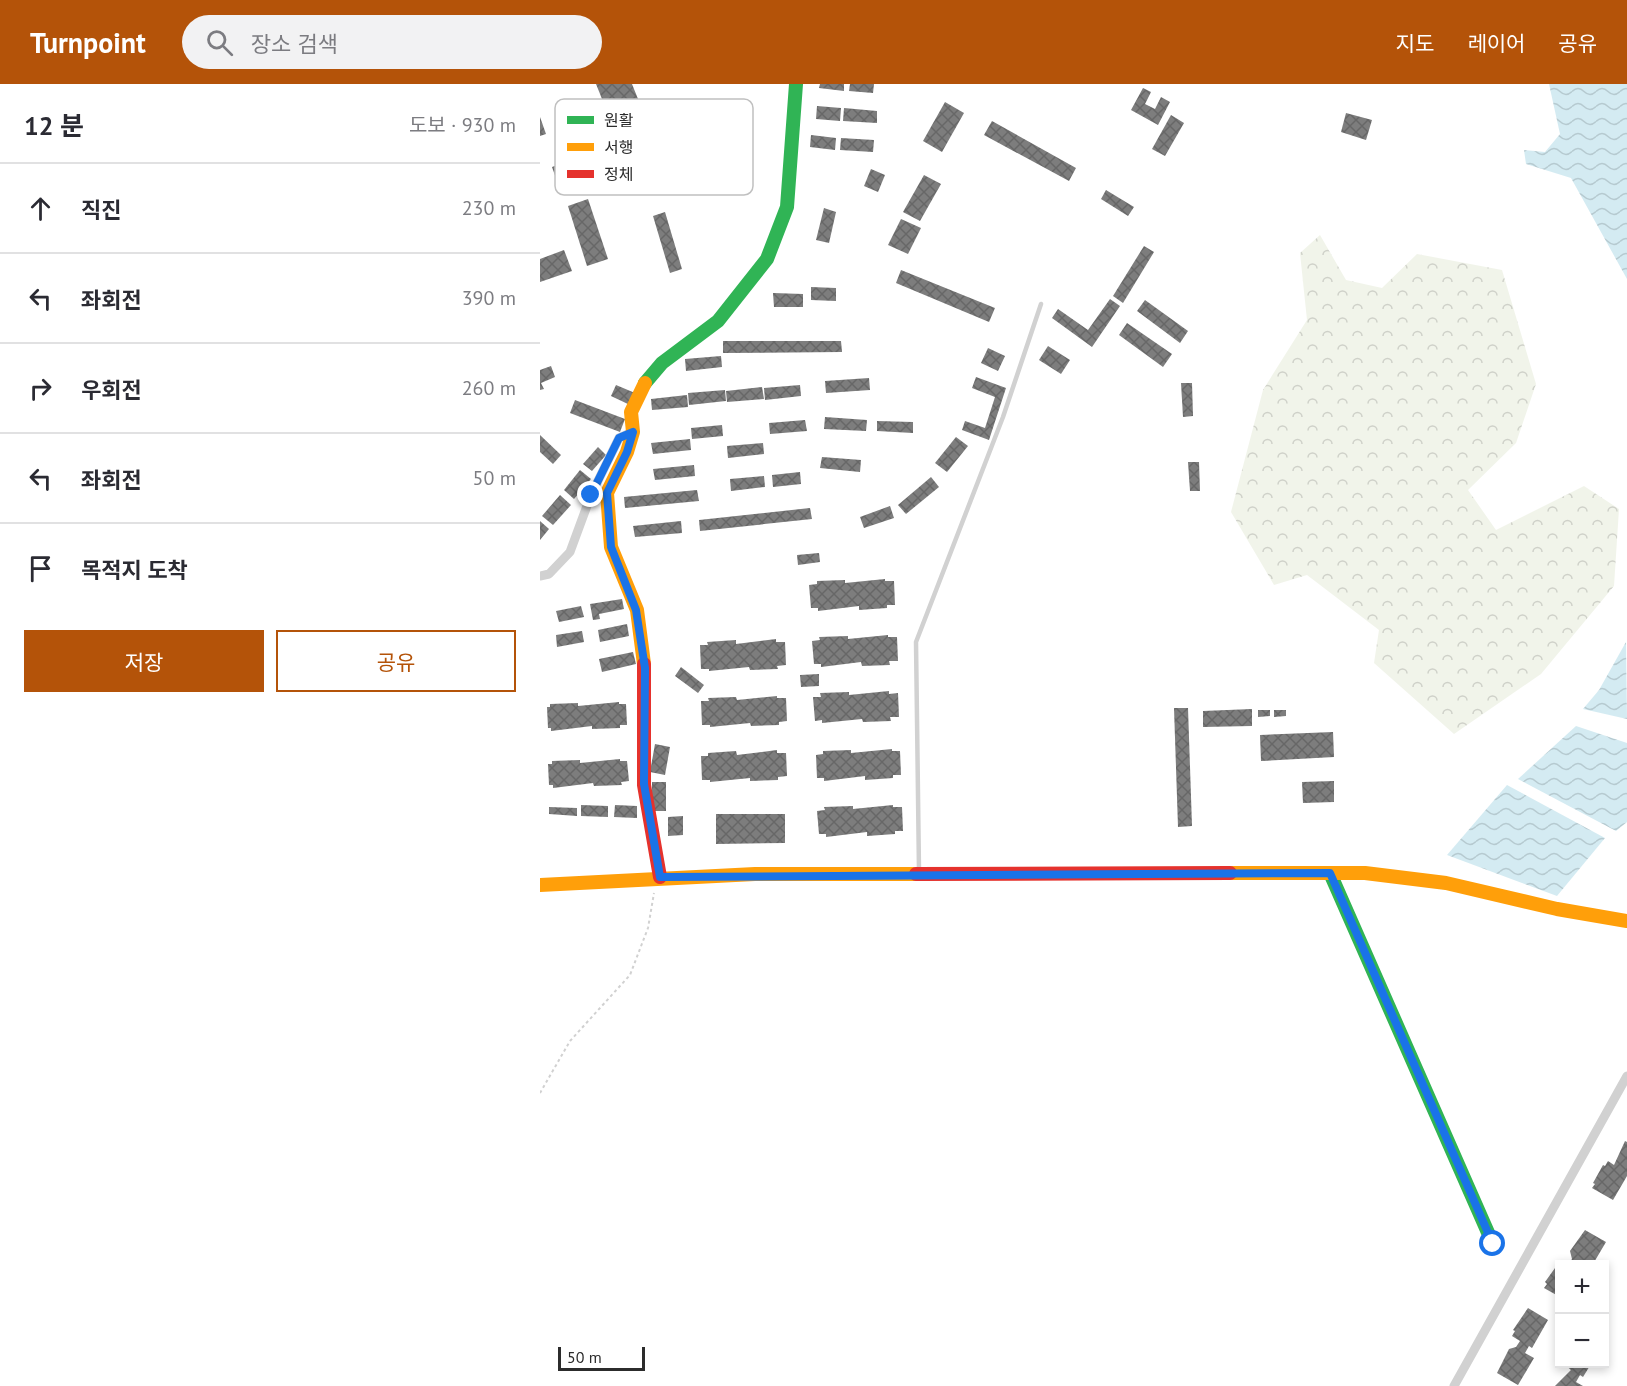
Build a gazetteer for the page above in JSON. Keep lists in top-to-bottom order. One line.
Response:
{"legend":["원활","서행","정체"],"scale_bar":"50 m","page":{"header":"Turnpoint","search":"장소 검색","nav":["지도","레이어","공유"],"heading":["12 분","도보 · 930 m"],"list":[["직진","230 m"],["좌회전","390 m"],["우회전","260 m"],["좌회전","50 m"],"목적지 도착"],"buttons":["저장","공유"],"map_buttons":["+","−"],"scale":"50 m"}}
